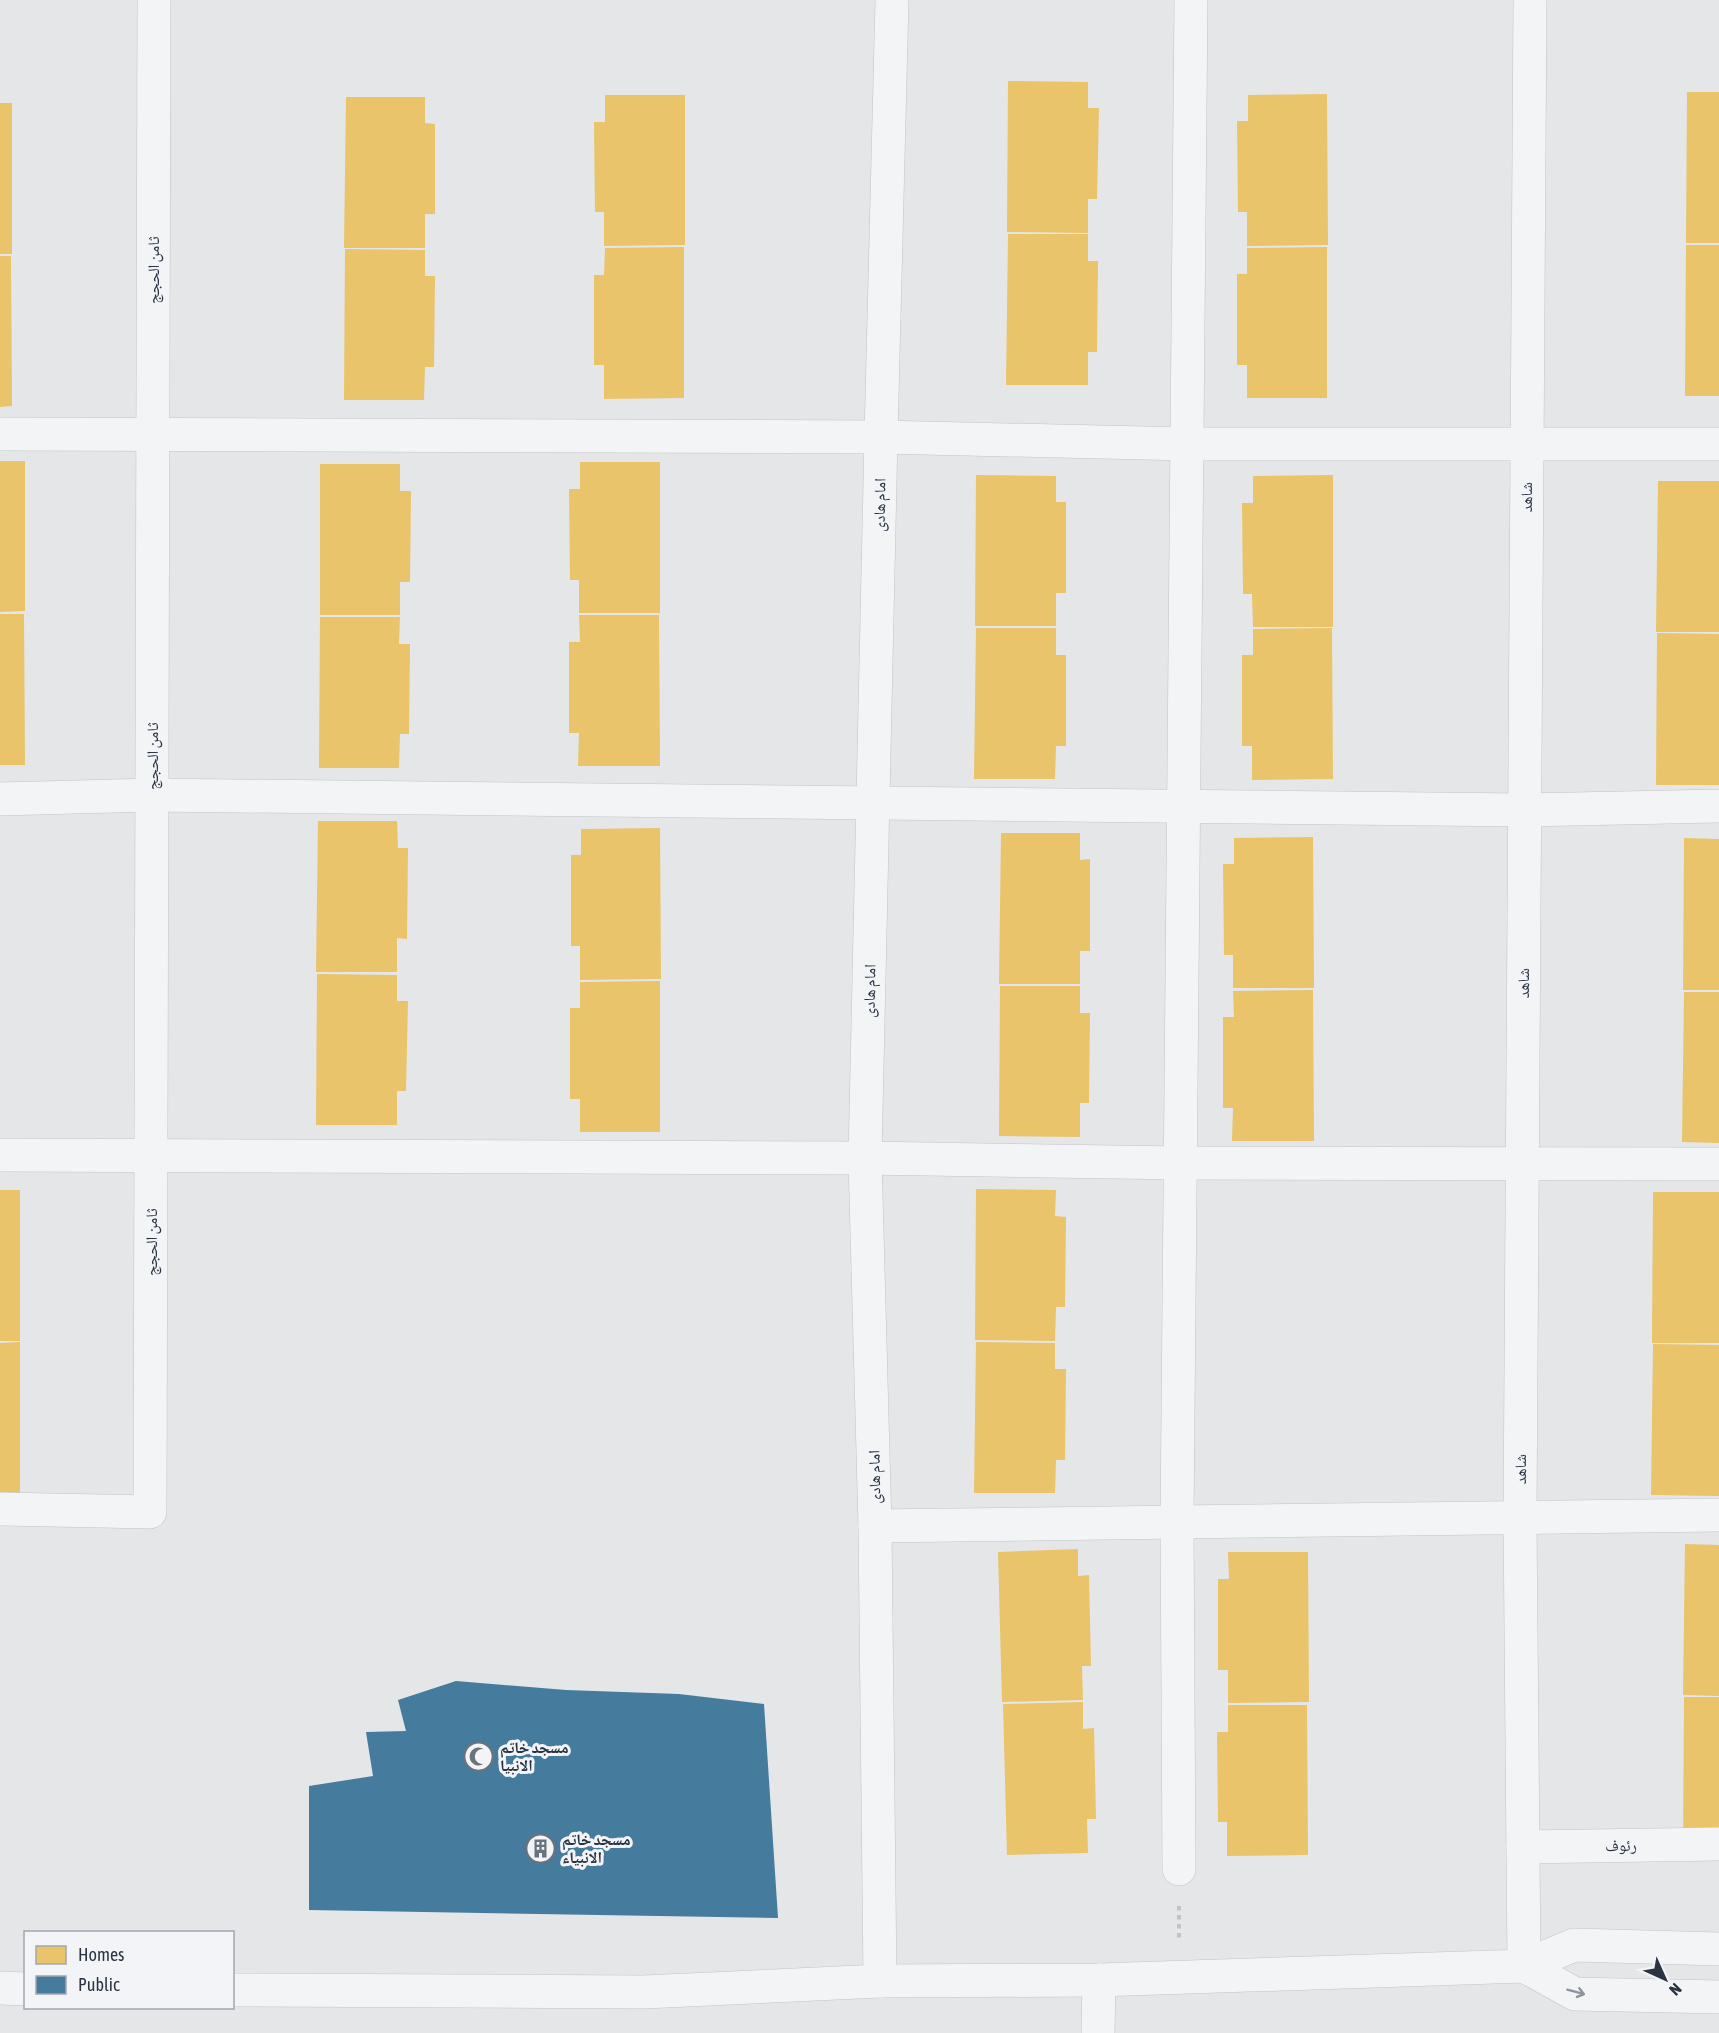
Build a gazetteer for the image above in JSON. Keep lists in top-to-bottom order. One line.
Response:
{"streets":{"street":["ثامن الحجج","شاهد","امام هادی","رئوف"]},"crossings":[["شاهد","رئوف"]],"places":{"mosque":["مسجد خاتم الانبیا"],"building":["مسجد خاتم الانبیاء"]},"legend":["Homes","Public"],"north":"bottom right"}
